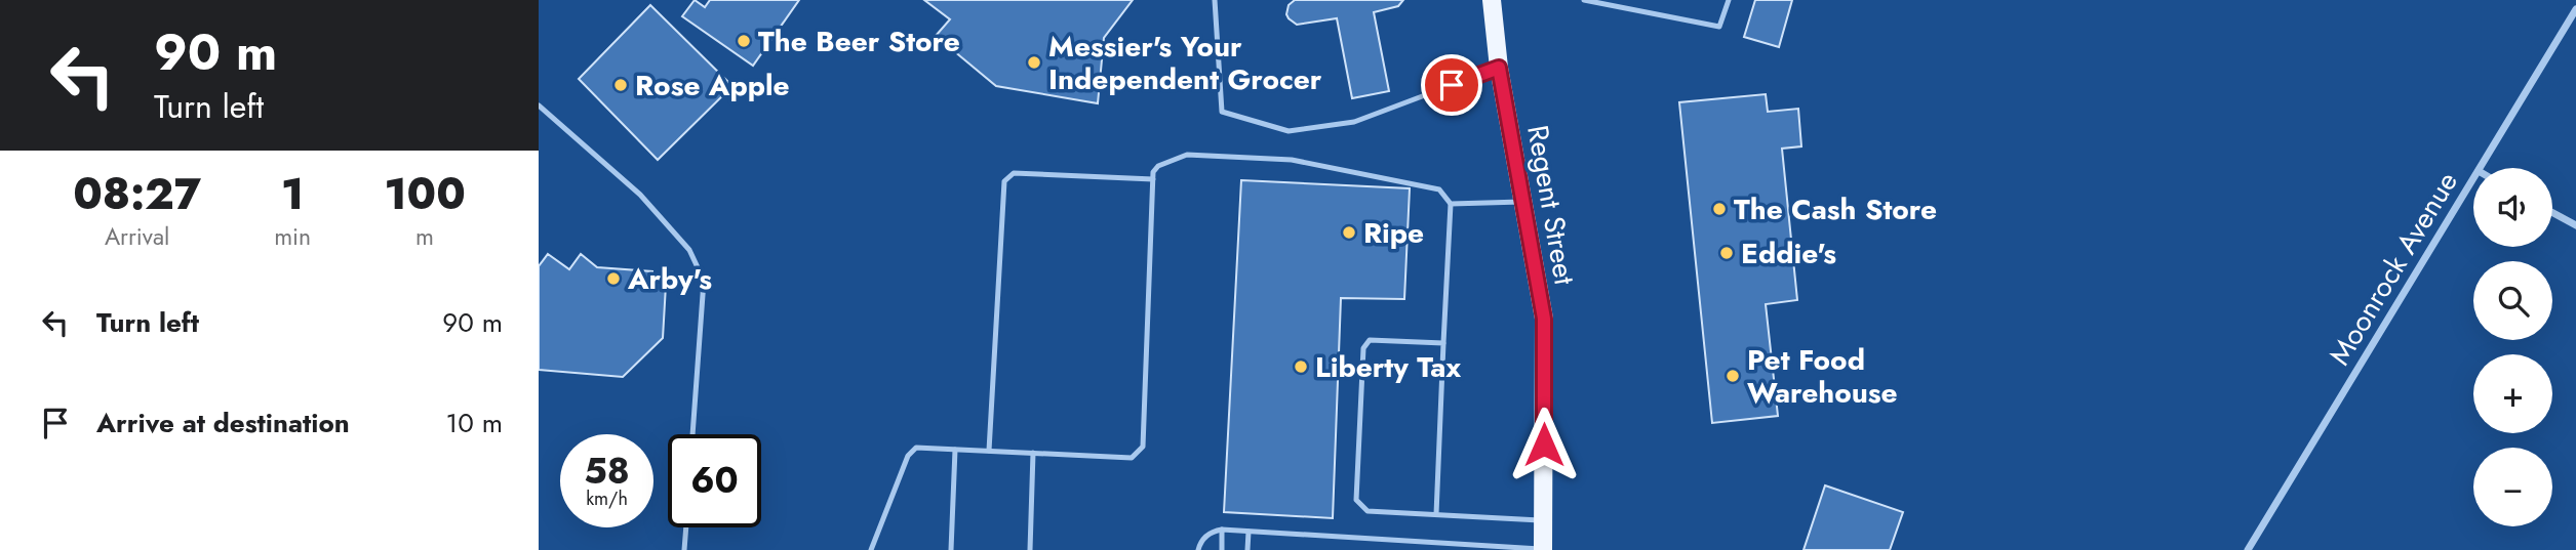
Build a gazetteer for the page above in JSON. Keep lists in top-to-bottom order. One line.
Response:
{"streets":{"main road":["Regent Street"],"street":["Moonrock Avenue"]},"places":["The Beer Store","Messier's Your Independent Grocer","Rose Apple","The Cash Store","Ripe","Eddie's","Arby's","Liberty Tax","Pet Food Warehouse"],"page":{"turn":["90 m","Turn left"],"eta":["08:27","Arrival","1","min","100","m"],"map_buttons":["+","−"],"list":[{"name":"Turn left","value":"90 m"},{"name":"Arrive at destination","value":"10 m"}],"speed":"58 km/h","limit":"60"}}
